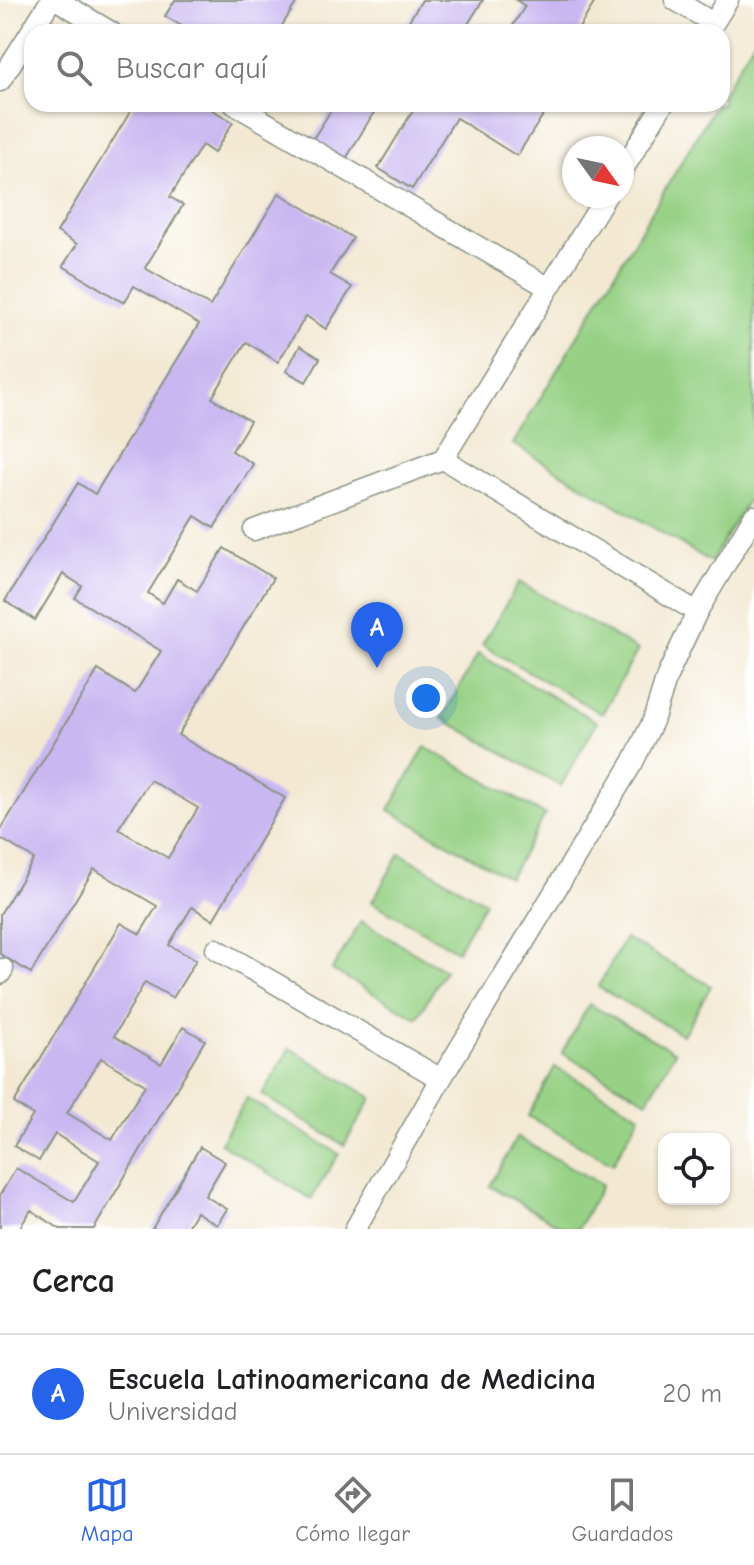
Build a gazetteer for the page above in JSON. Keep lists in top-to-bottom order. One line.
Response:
{"north":"bottom right","page":{"search":"Buscar aquí","pins":"A","heading":"Cerca","list":[{"mark":"A","name":"Escuela Latinoamericana de Medicina","note":"Universidad","value":"20 m"}],"nav":["Mapa","Cómo llegar","Guardados"]}}
